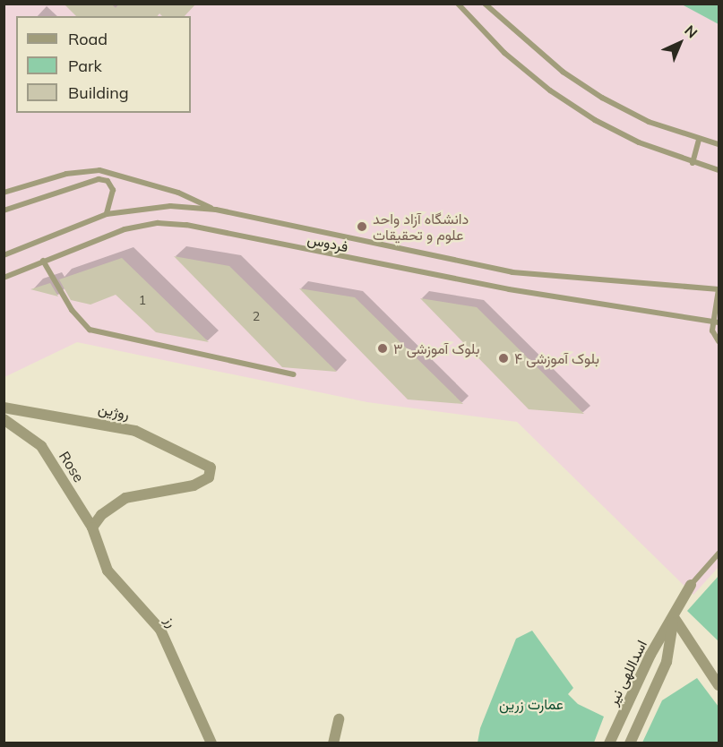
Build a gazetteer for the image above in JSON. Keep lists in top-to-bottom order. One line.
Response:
{"streets":{"street":["روژین","Rose","رز","اسداللهی نیر"],"lane":["فردوس"]},"crossings":[["روژین","Rose"],["روژین","رز"],["Rose","رز"]],"parks":["عمارت زرین"],"places":["دانشگاه آزاد واحد علوم و تحقیقات","بلوک آموزشی ۳","بلوک آموزشی ۴"],"house_numbers":["1","2"],"legend":["Road","Park","Building"],"north":"top right"}
